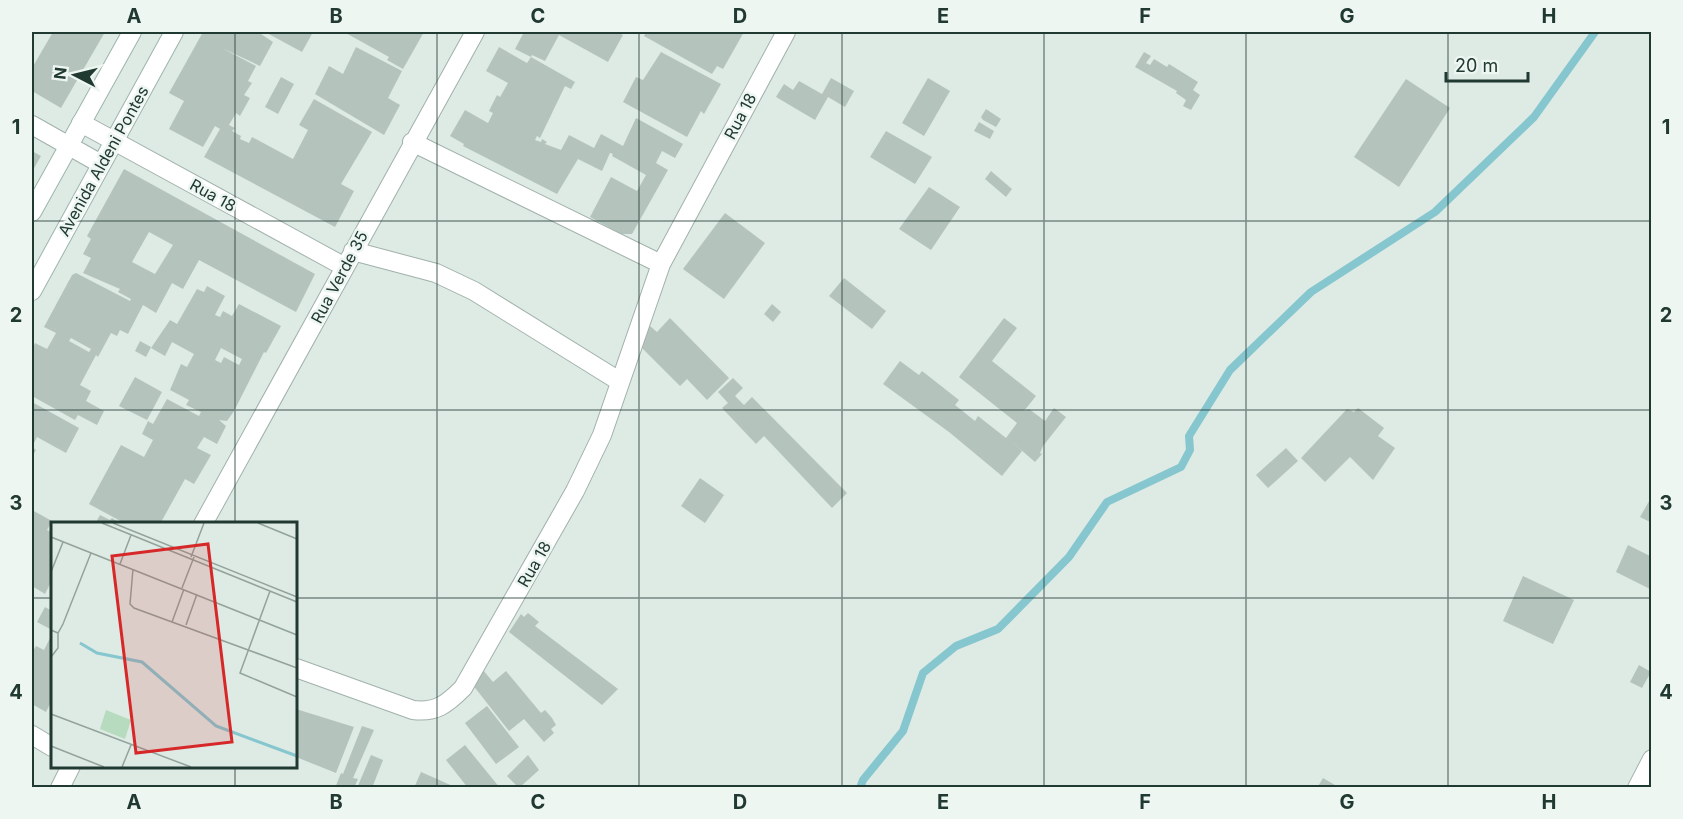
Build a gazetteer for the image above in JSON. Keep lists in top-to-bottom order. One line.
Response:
{"streets":{"street":["Rua 18","Avenida Aldeni Pontes","Rua Verde 35"]},"crossings":[["Rua 18","Avenida Aldeni Pontes"],["Rua 18","Rua Verde 35"]],"scale_bar":"20 m","north":"left","grid":{"columns":["A","B","C","D","E","F","G","H"],"rows":["1","2","3","4"]}}
